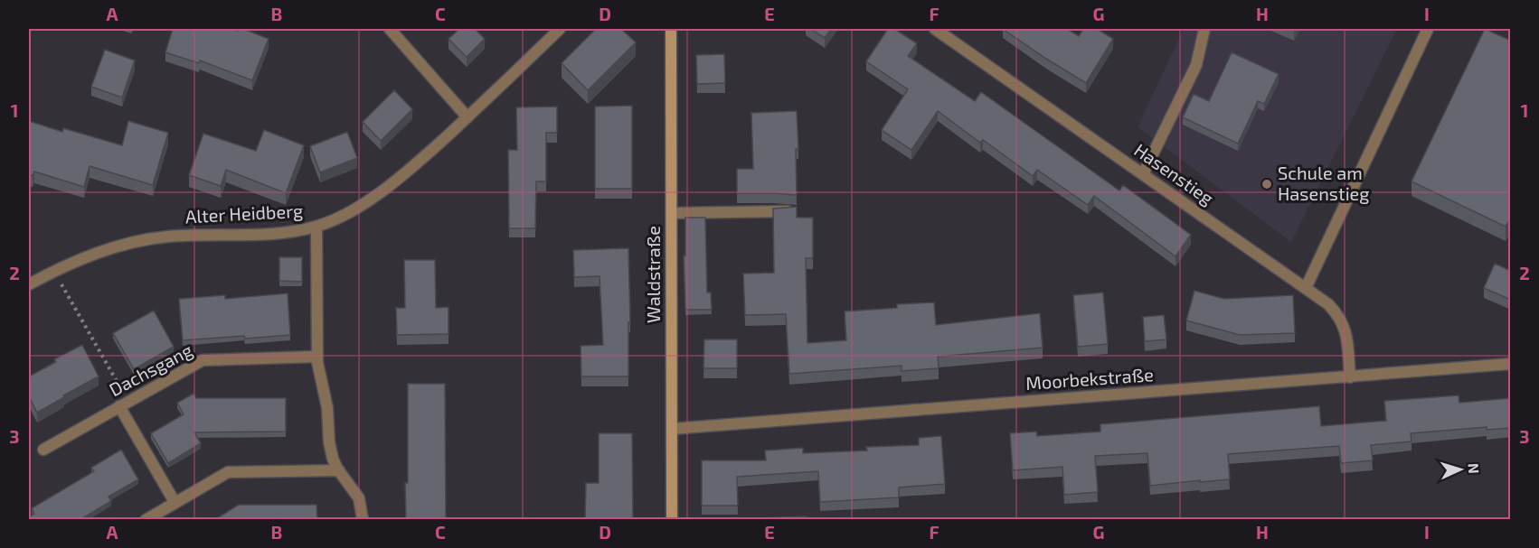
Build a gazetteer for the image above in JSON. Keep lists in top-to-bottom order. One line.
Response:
{"streets":{"street":["Hasenstieg","Alter Heidberg","Waldstraße","Dachsgang","Moorbekstraße"]},"crossings":[["Hasenstieg","Moorbekstraße"],["Waldstraße","Moorbekstraße"]],"places":["Schule am Hasenstieg"],"north":"right","grid":{"columns":["A","B","C","D","E","F","G","H","I"],"rows":["1","2","3"]}}
